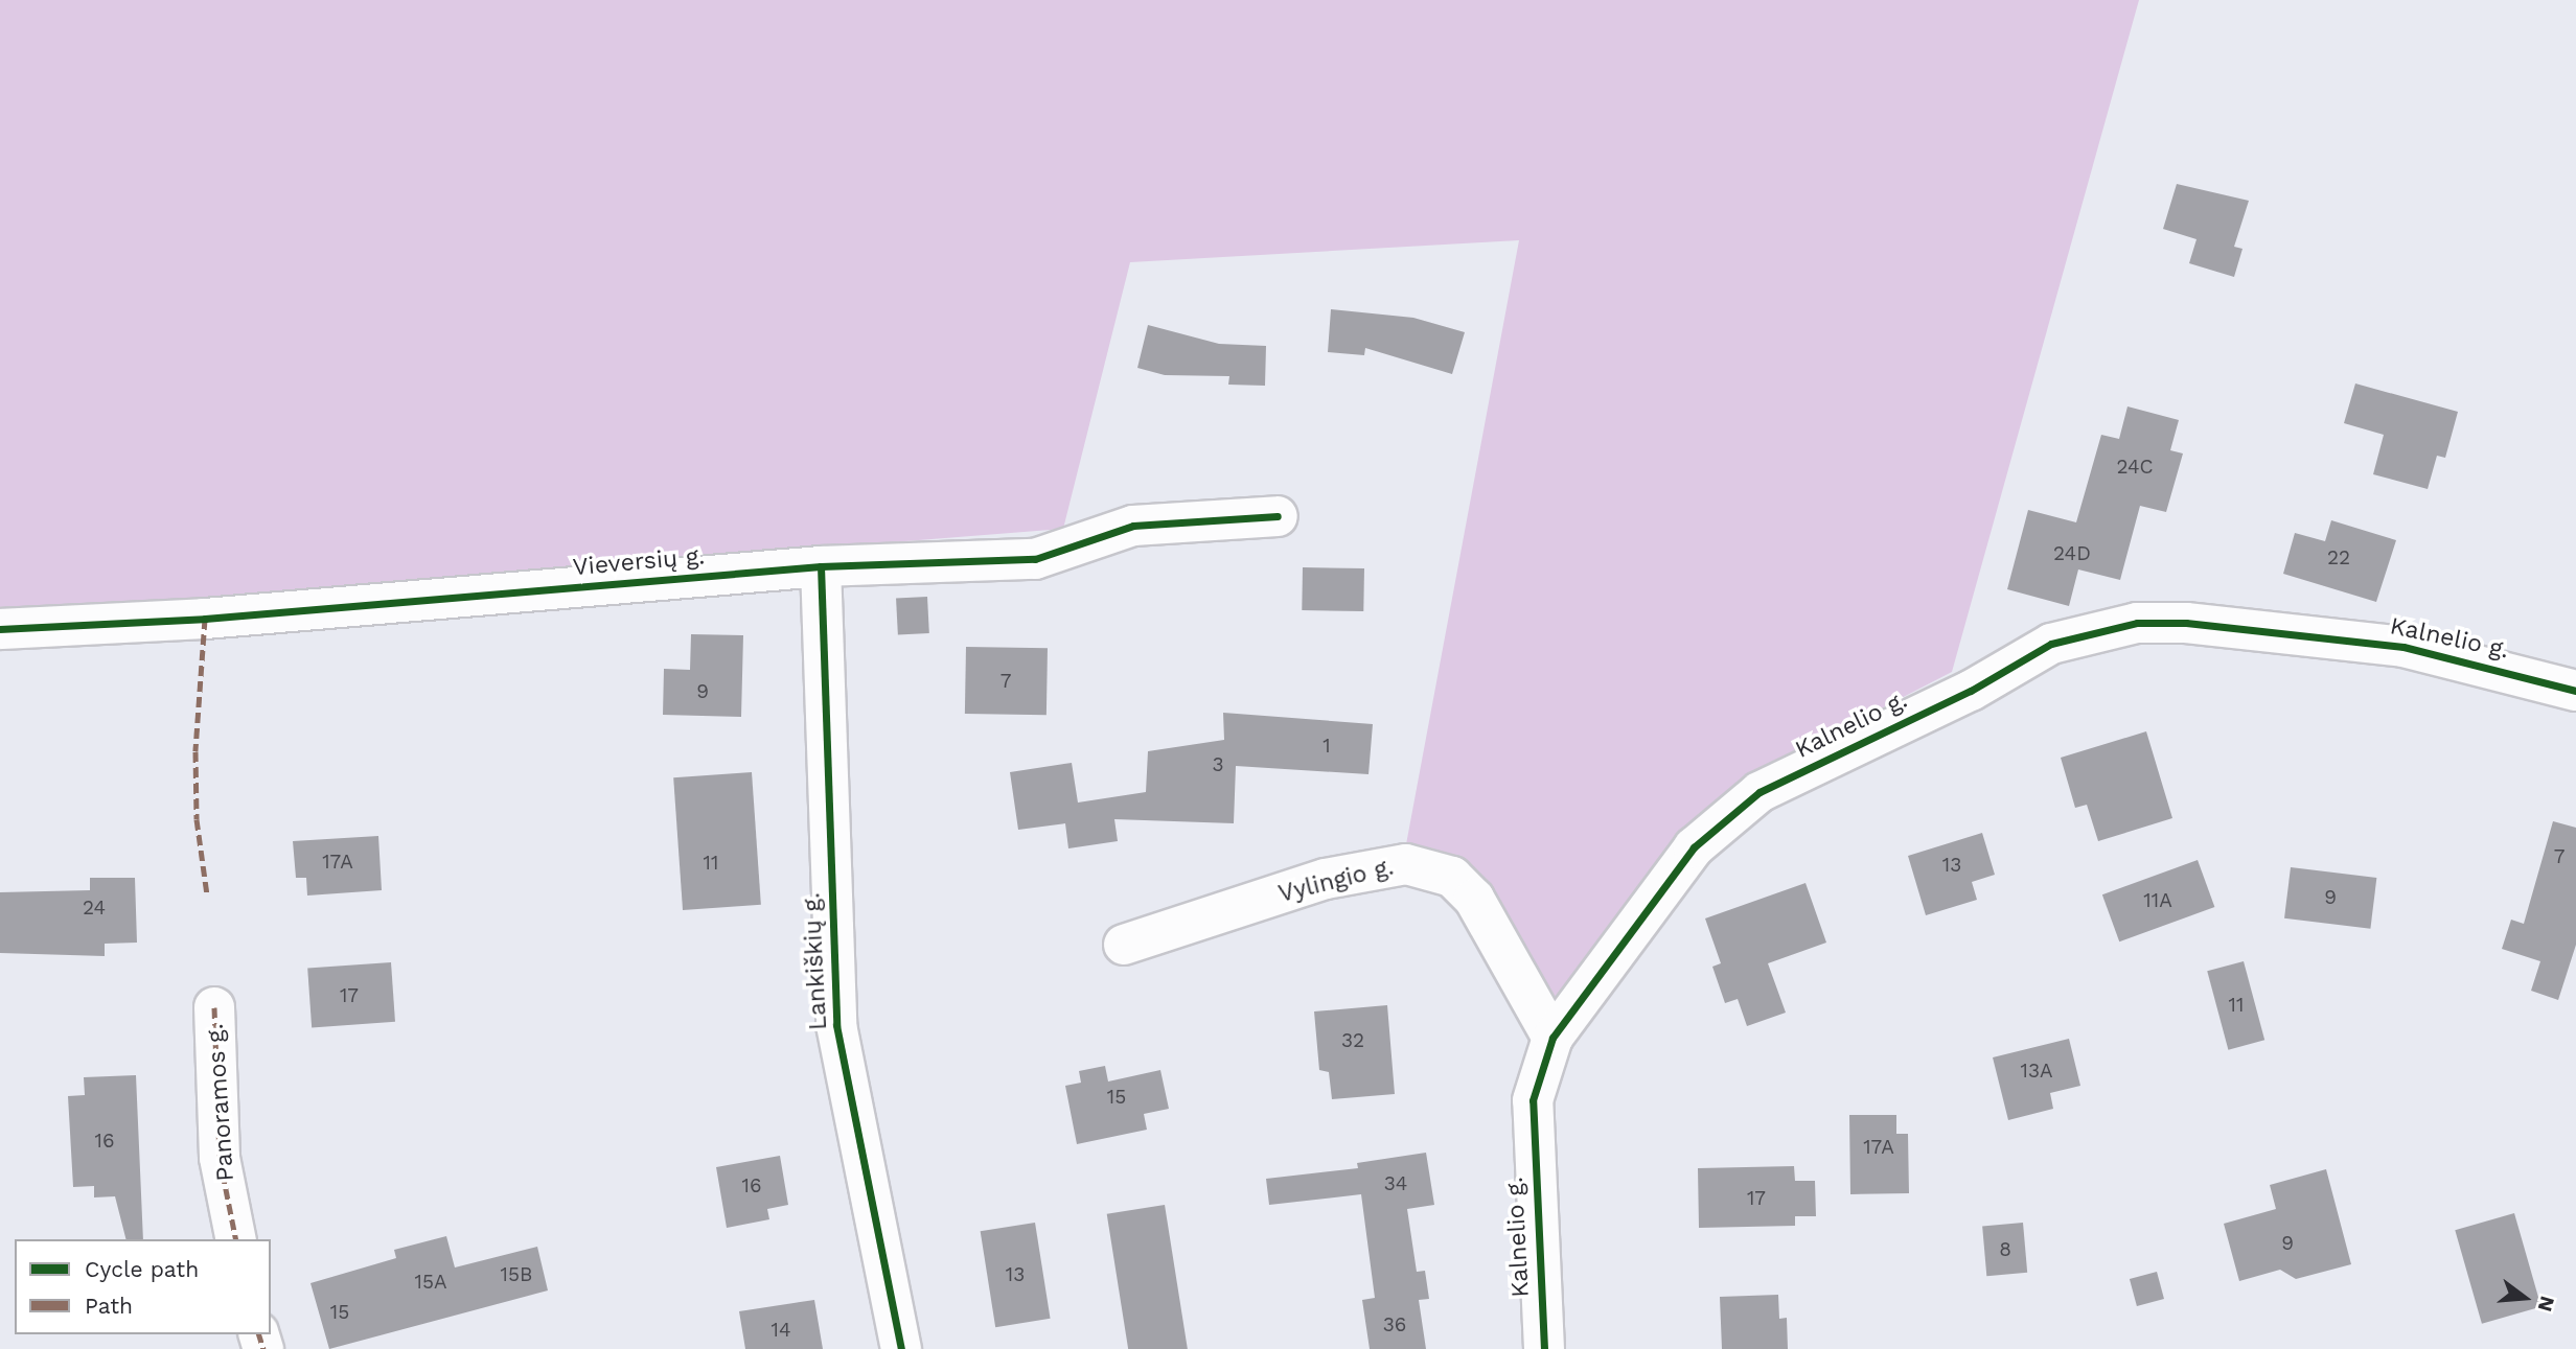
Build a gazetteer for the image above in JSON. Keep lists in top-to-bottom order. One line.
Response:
{"streets":{"street":["Vieversių g.","Kalnelio g.","Vylingio g.","Lankiškių g.","Panoramos g."]},"crossings":[["Vieversių g.","Lankiškių g."],["Kalnelio g.","Vylingio g."]],"house_numbers":["24C","24D","22","7","9","1","3","7","17A","11","13","9","11A","24","17","11","32","13A","15","16","17A","34","16","17","9","8","15B","13","15A","15","36","14"],"legend":["Cycle path","Path"],"north":"right"}
